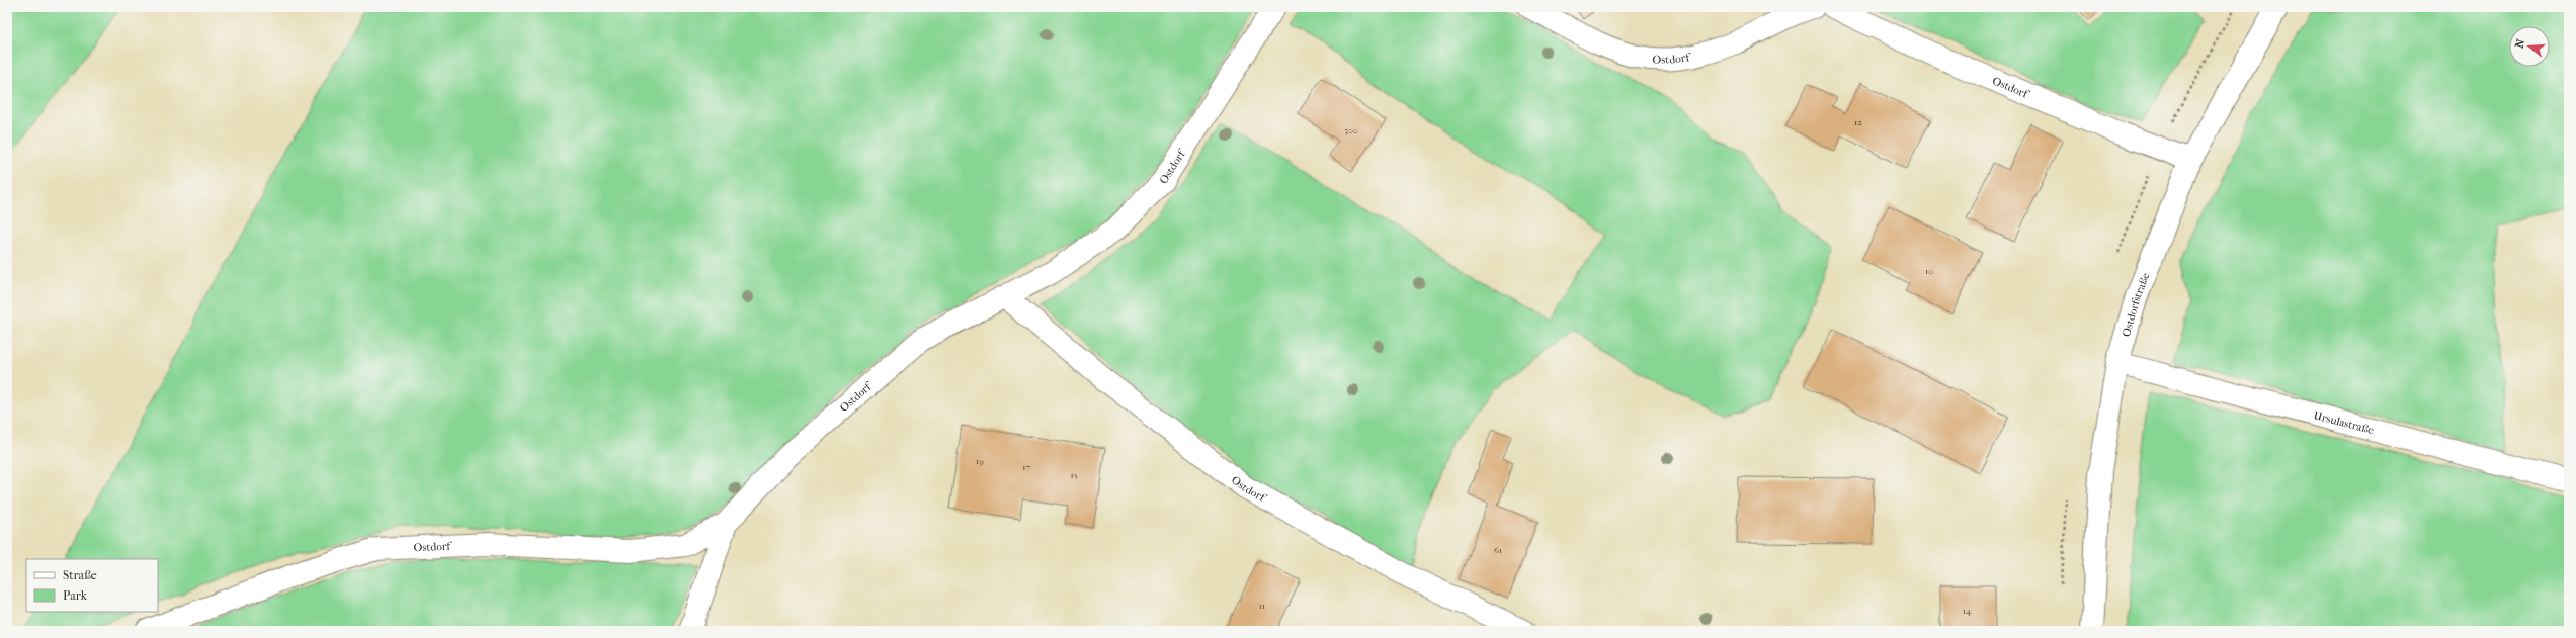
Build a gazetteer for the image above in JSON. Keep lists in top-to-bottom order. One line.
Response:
{"streets":{"street":["Ostdorf","Ostdorfstraße","Ursulastraße"]},"crossings":[["Ostdorf","Ostdorfstraße"],["Ostdorfstraße","Ursulastraße"]],"house_numbers":["12","300","10","19","17","15","61","11","14"],"legend":["Straße","Park"],"north":"left"}
